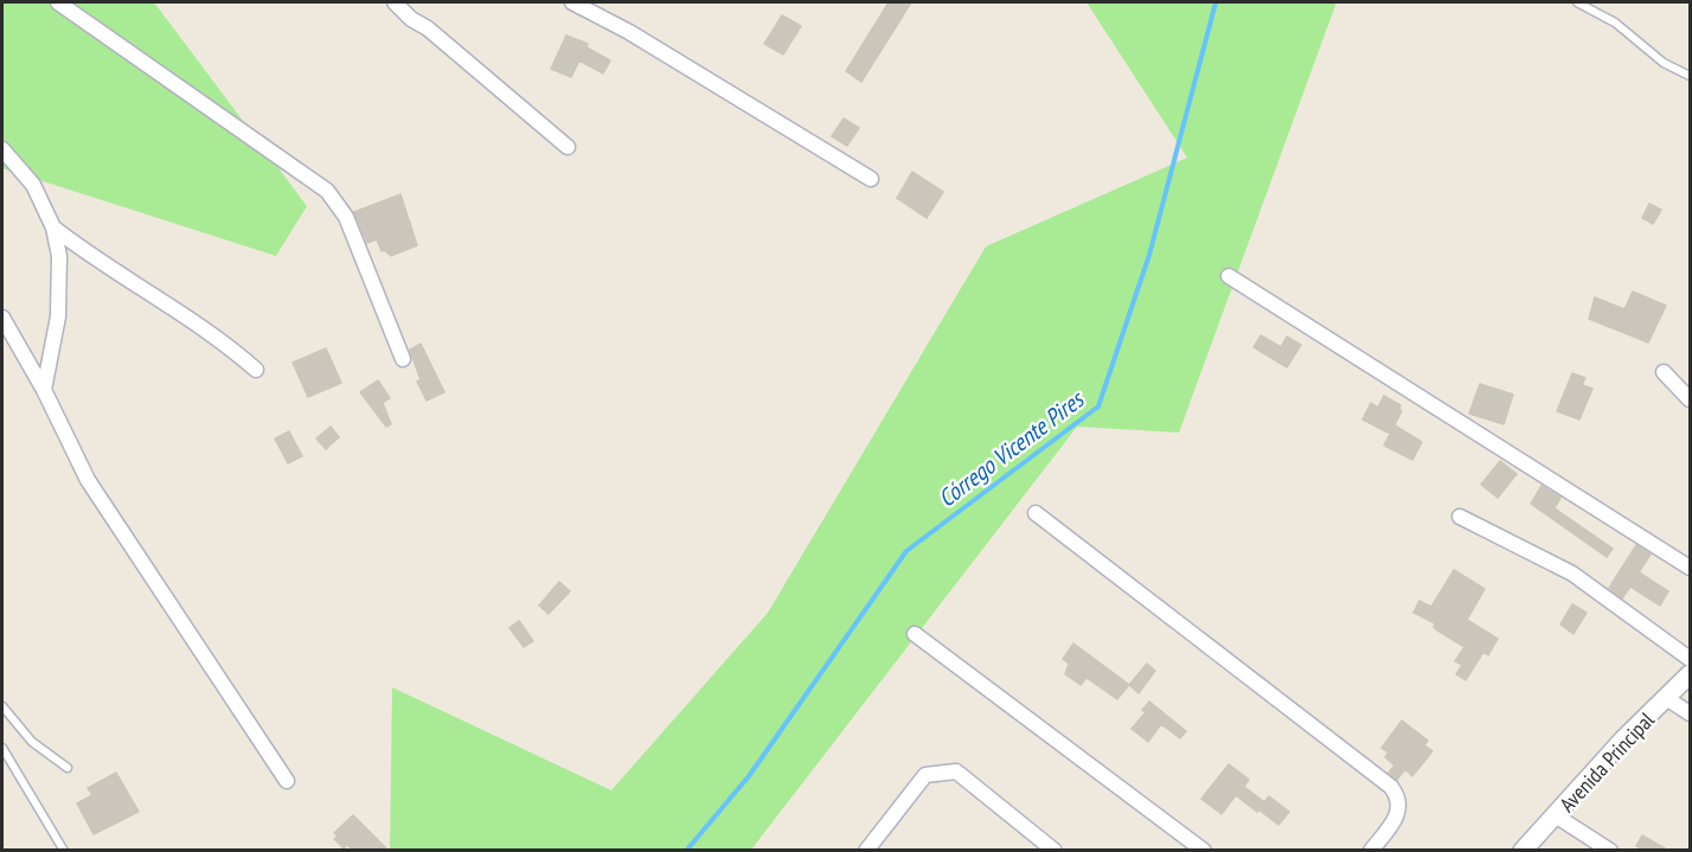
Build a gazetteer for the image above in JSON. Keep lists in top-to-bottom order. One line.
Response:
{"streets":{"street":["Avenida Principal"]},"water":["Córrego Vicente Pires"]}
